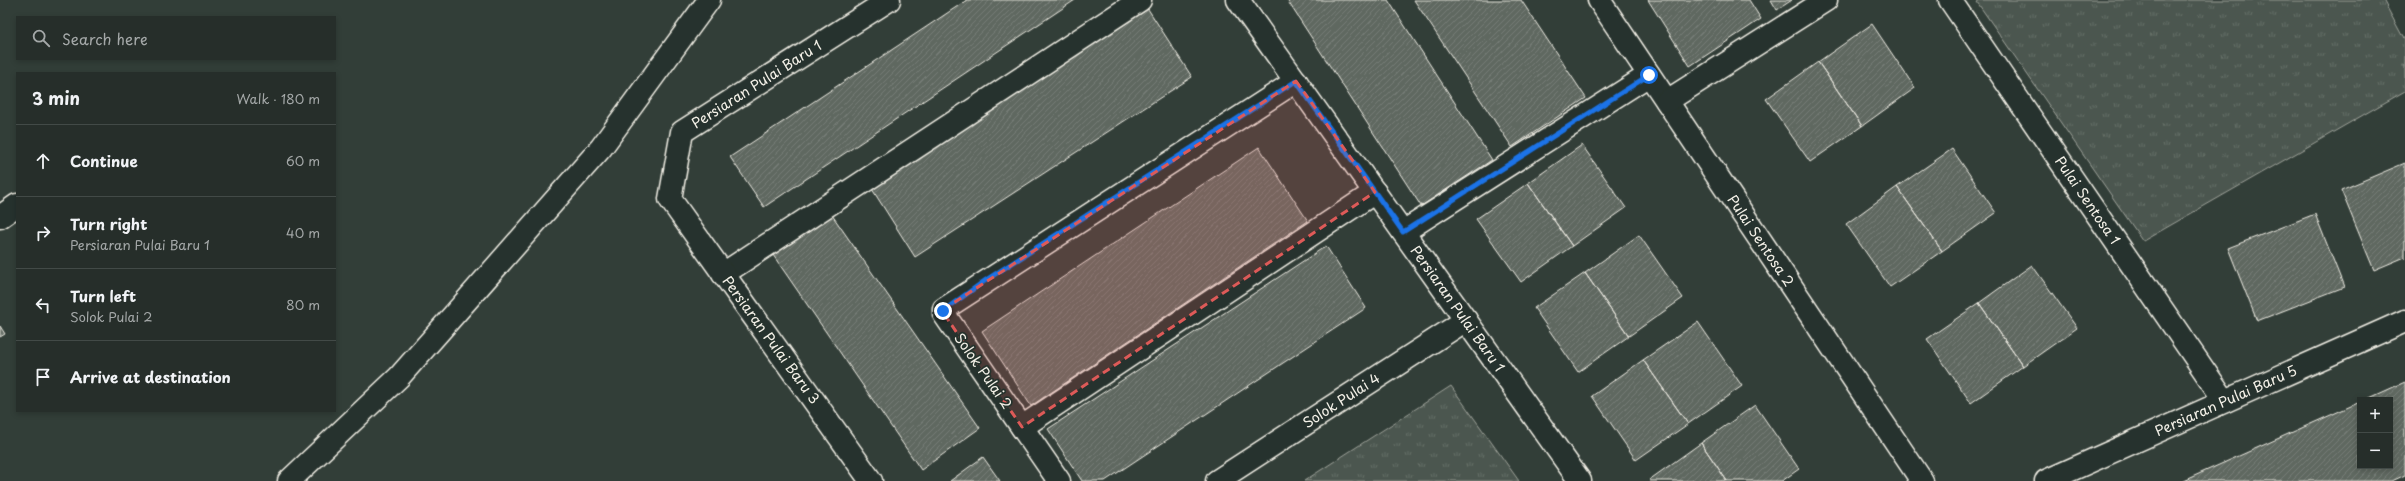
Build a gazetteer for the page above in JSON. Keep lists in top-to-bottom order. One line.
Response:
{"streets":{"street":["Persiaran Pulai Baru 1","Pulai Sentosa 1","Pulai Sentosa 2","Persiaran Pulai Baru 3","Solok Pulai 2","Solok Pulai 4","Persiaran Pulai Baru 5"]},"crossings":[["Persiaran Pulai Baru 1","Persiaran Pulai Baru 3"],["Persiaran Pulai Baru 1","Solok Pulai 2"],["Persiaran Pulai Baru 1","Solok Pulai 4"],["Pulai Sentosa 1","Persiaran Pulai Baru 5"]],"page":{"search":"Search here","heading":["3 min","Walk · 180 m"],"list":[["Continue","60 m"],["Turn right","Persiaran Pulai Baru 1","40 m"],["Turn left","Solok Pulai 2","80 m"],"Arrive at destination"],"map_buttons":["+","−"]}}
